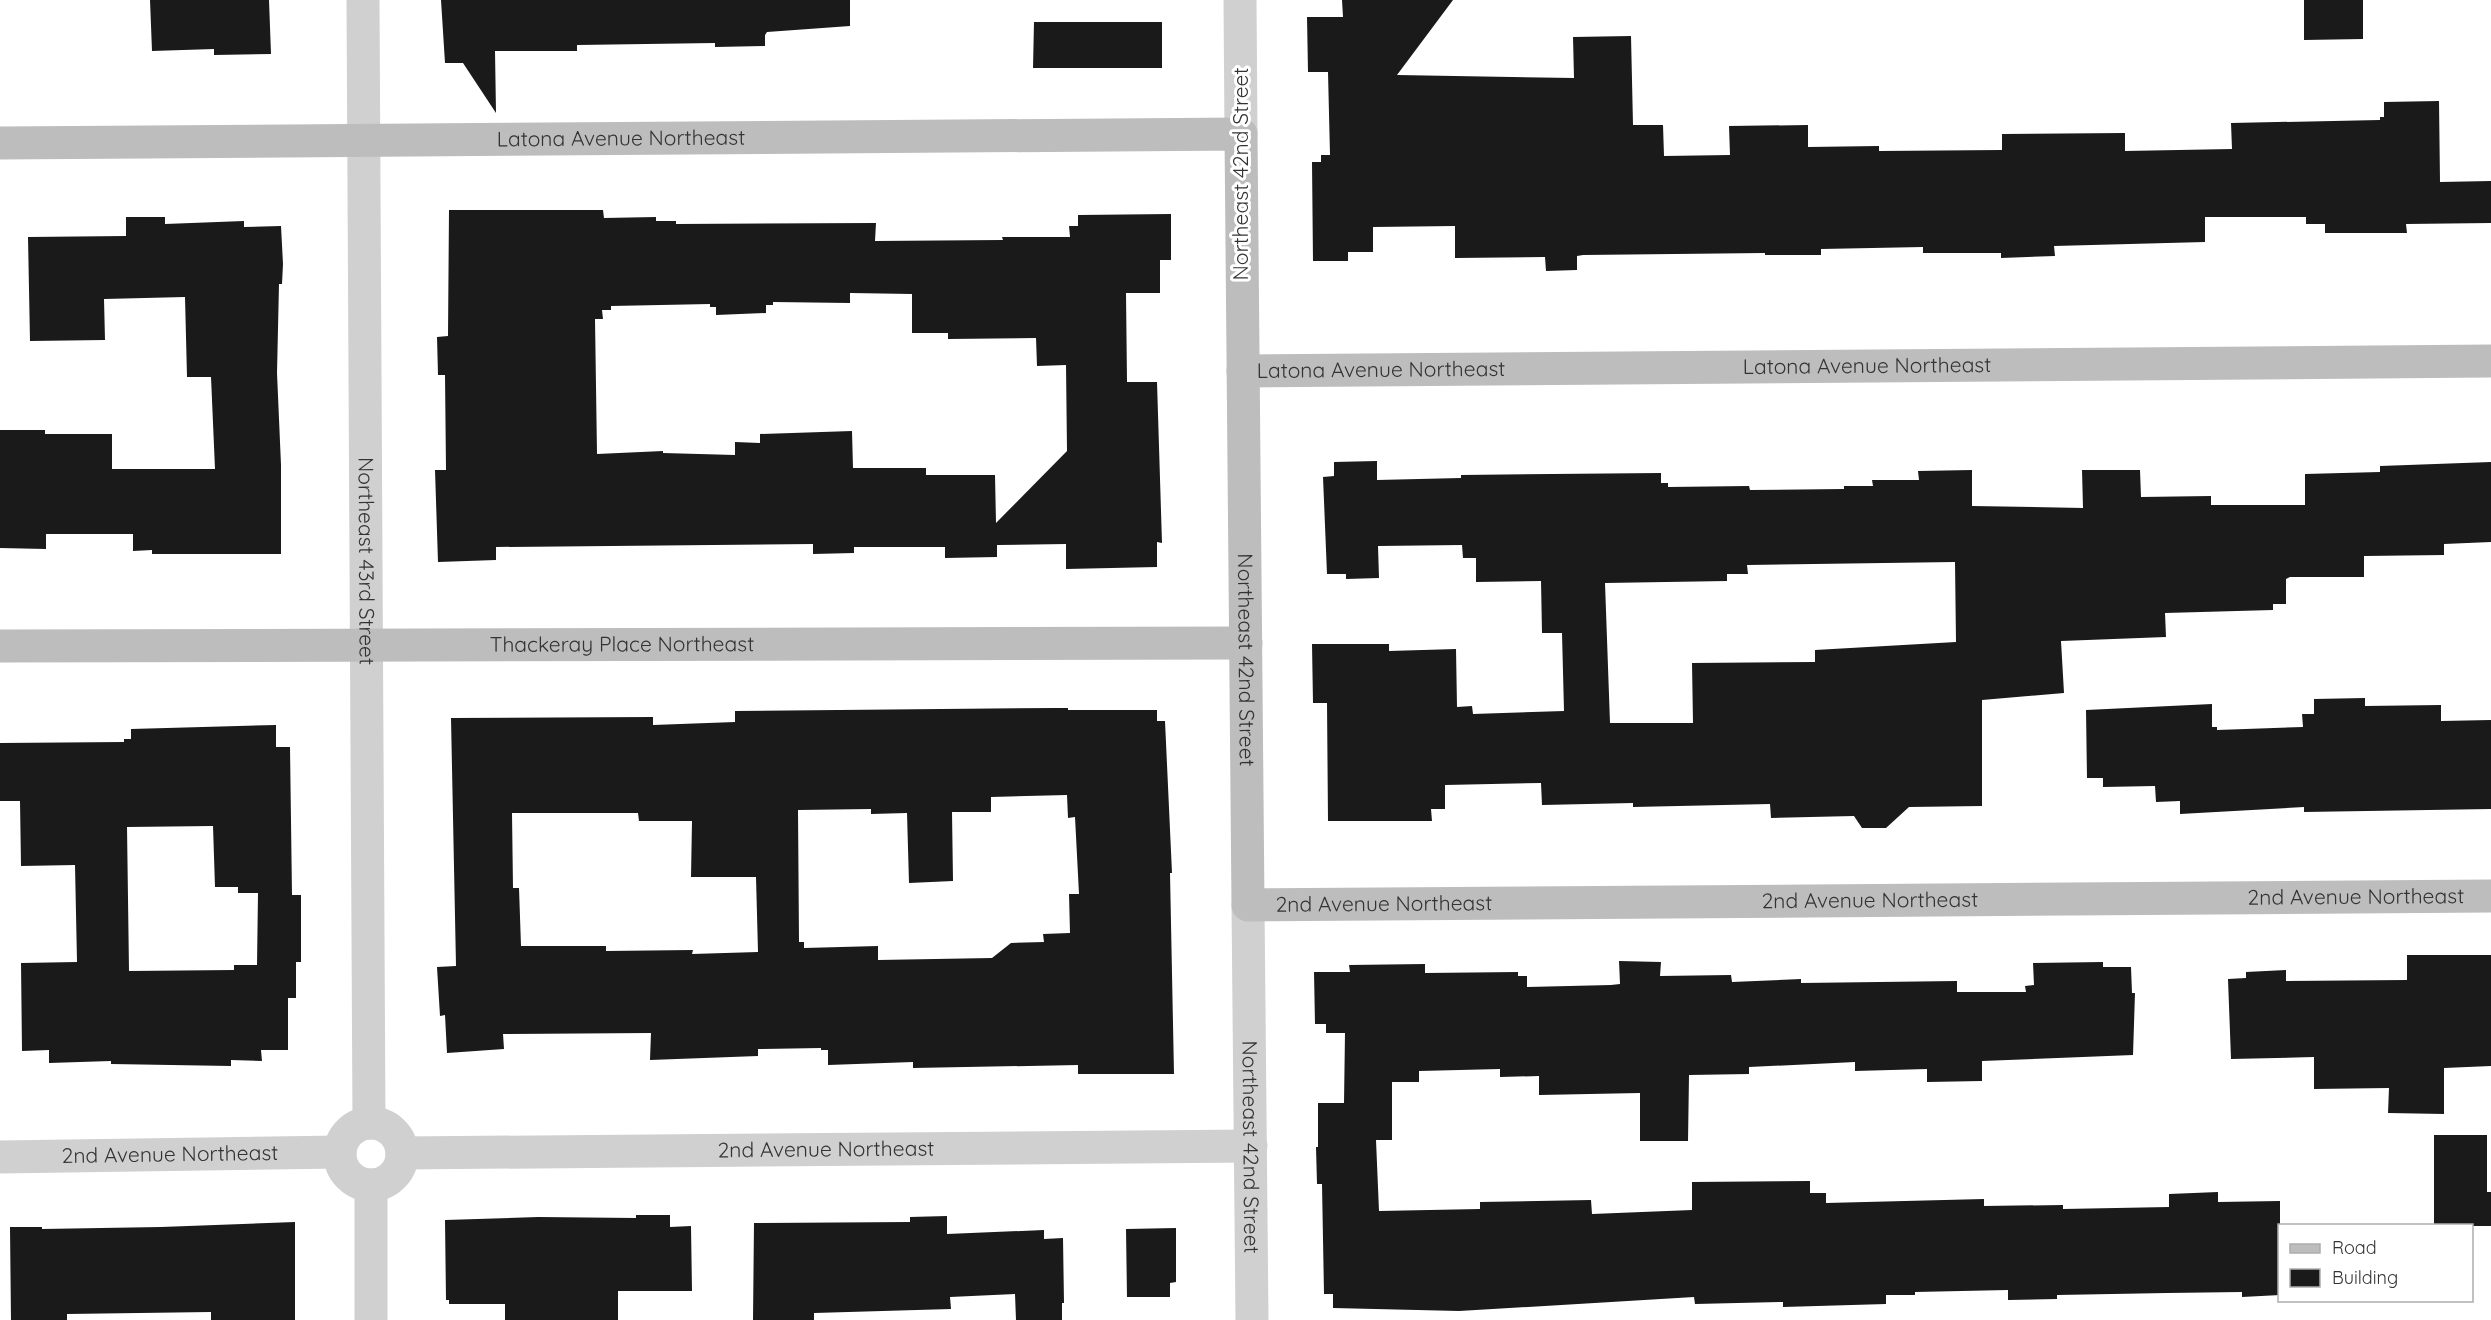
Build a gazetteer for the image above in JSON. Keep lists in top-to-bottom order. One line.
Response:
{"streets":{"street":["Latona Avenue Northeast","Northeast 42nd Street","Northeast 43rd Street","Thackeray Place Northeast","2nd Avenue Northeast"]},"crossings":[["Latona Avenue Northeast","Northeast 42nd Street"],["Latona Avenue Northeast","Northeast 43rd Street"],["Northeast 42nd Street","Thackeray Place Northeast"],["Northeast 42nd Street","2nd Avenue Northeast"],["Northeast 43rd Street","Thackeray Place Northeast"],["Northeast 43rd Street","2nd Avenue Northeast"]],"legend":["Road","Building"]}
